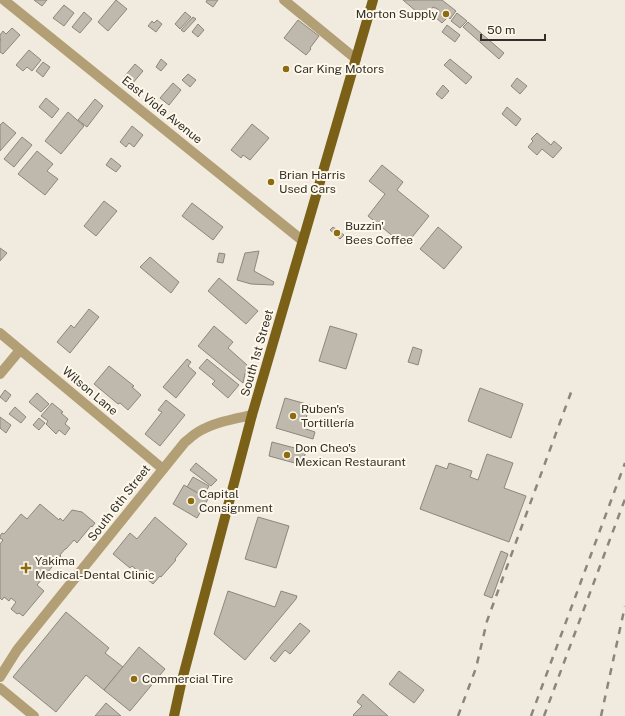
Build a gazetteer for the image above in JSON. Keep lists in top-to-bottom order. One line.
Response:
{"streets":{"main road":["South 1st Street"],"street":["East Viola Avenue","Wilson Lane","South 6th Street"]},"crossings":[["East Viola Avenue","South 1st Street"],["South 1st Street","South 6th Street"],["Wilson Lane","South 6th Street"]],"places":{"other":["Morton Supply","Car King Motors","Brian Harris Used Cars","Buzzin' Bees Coffee","Ruben's Tortillería","Don Cheo's Mexican Restaurant","Capital Consignment","Commercial Tire"],"health":["Yakima Medical-Dental Clinic"]},"scale_bar":"50 m"}
